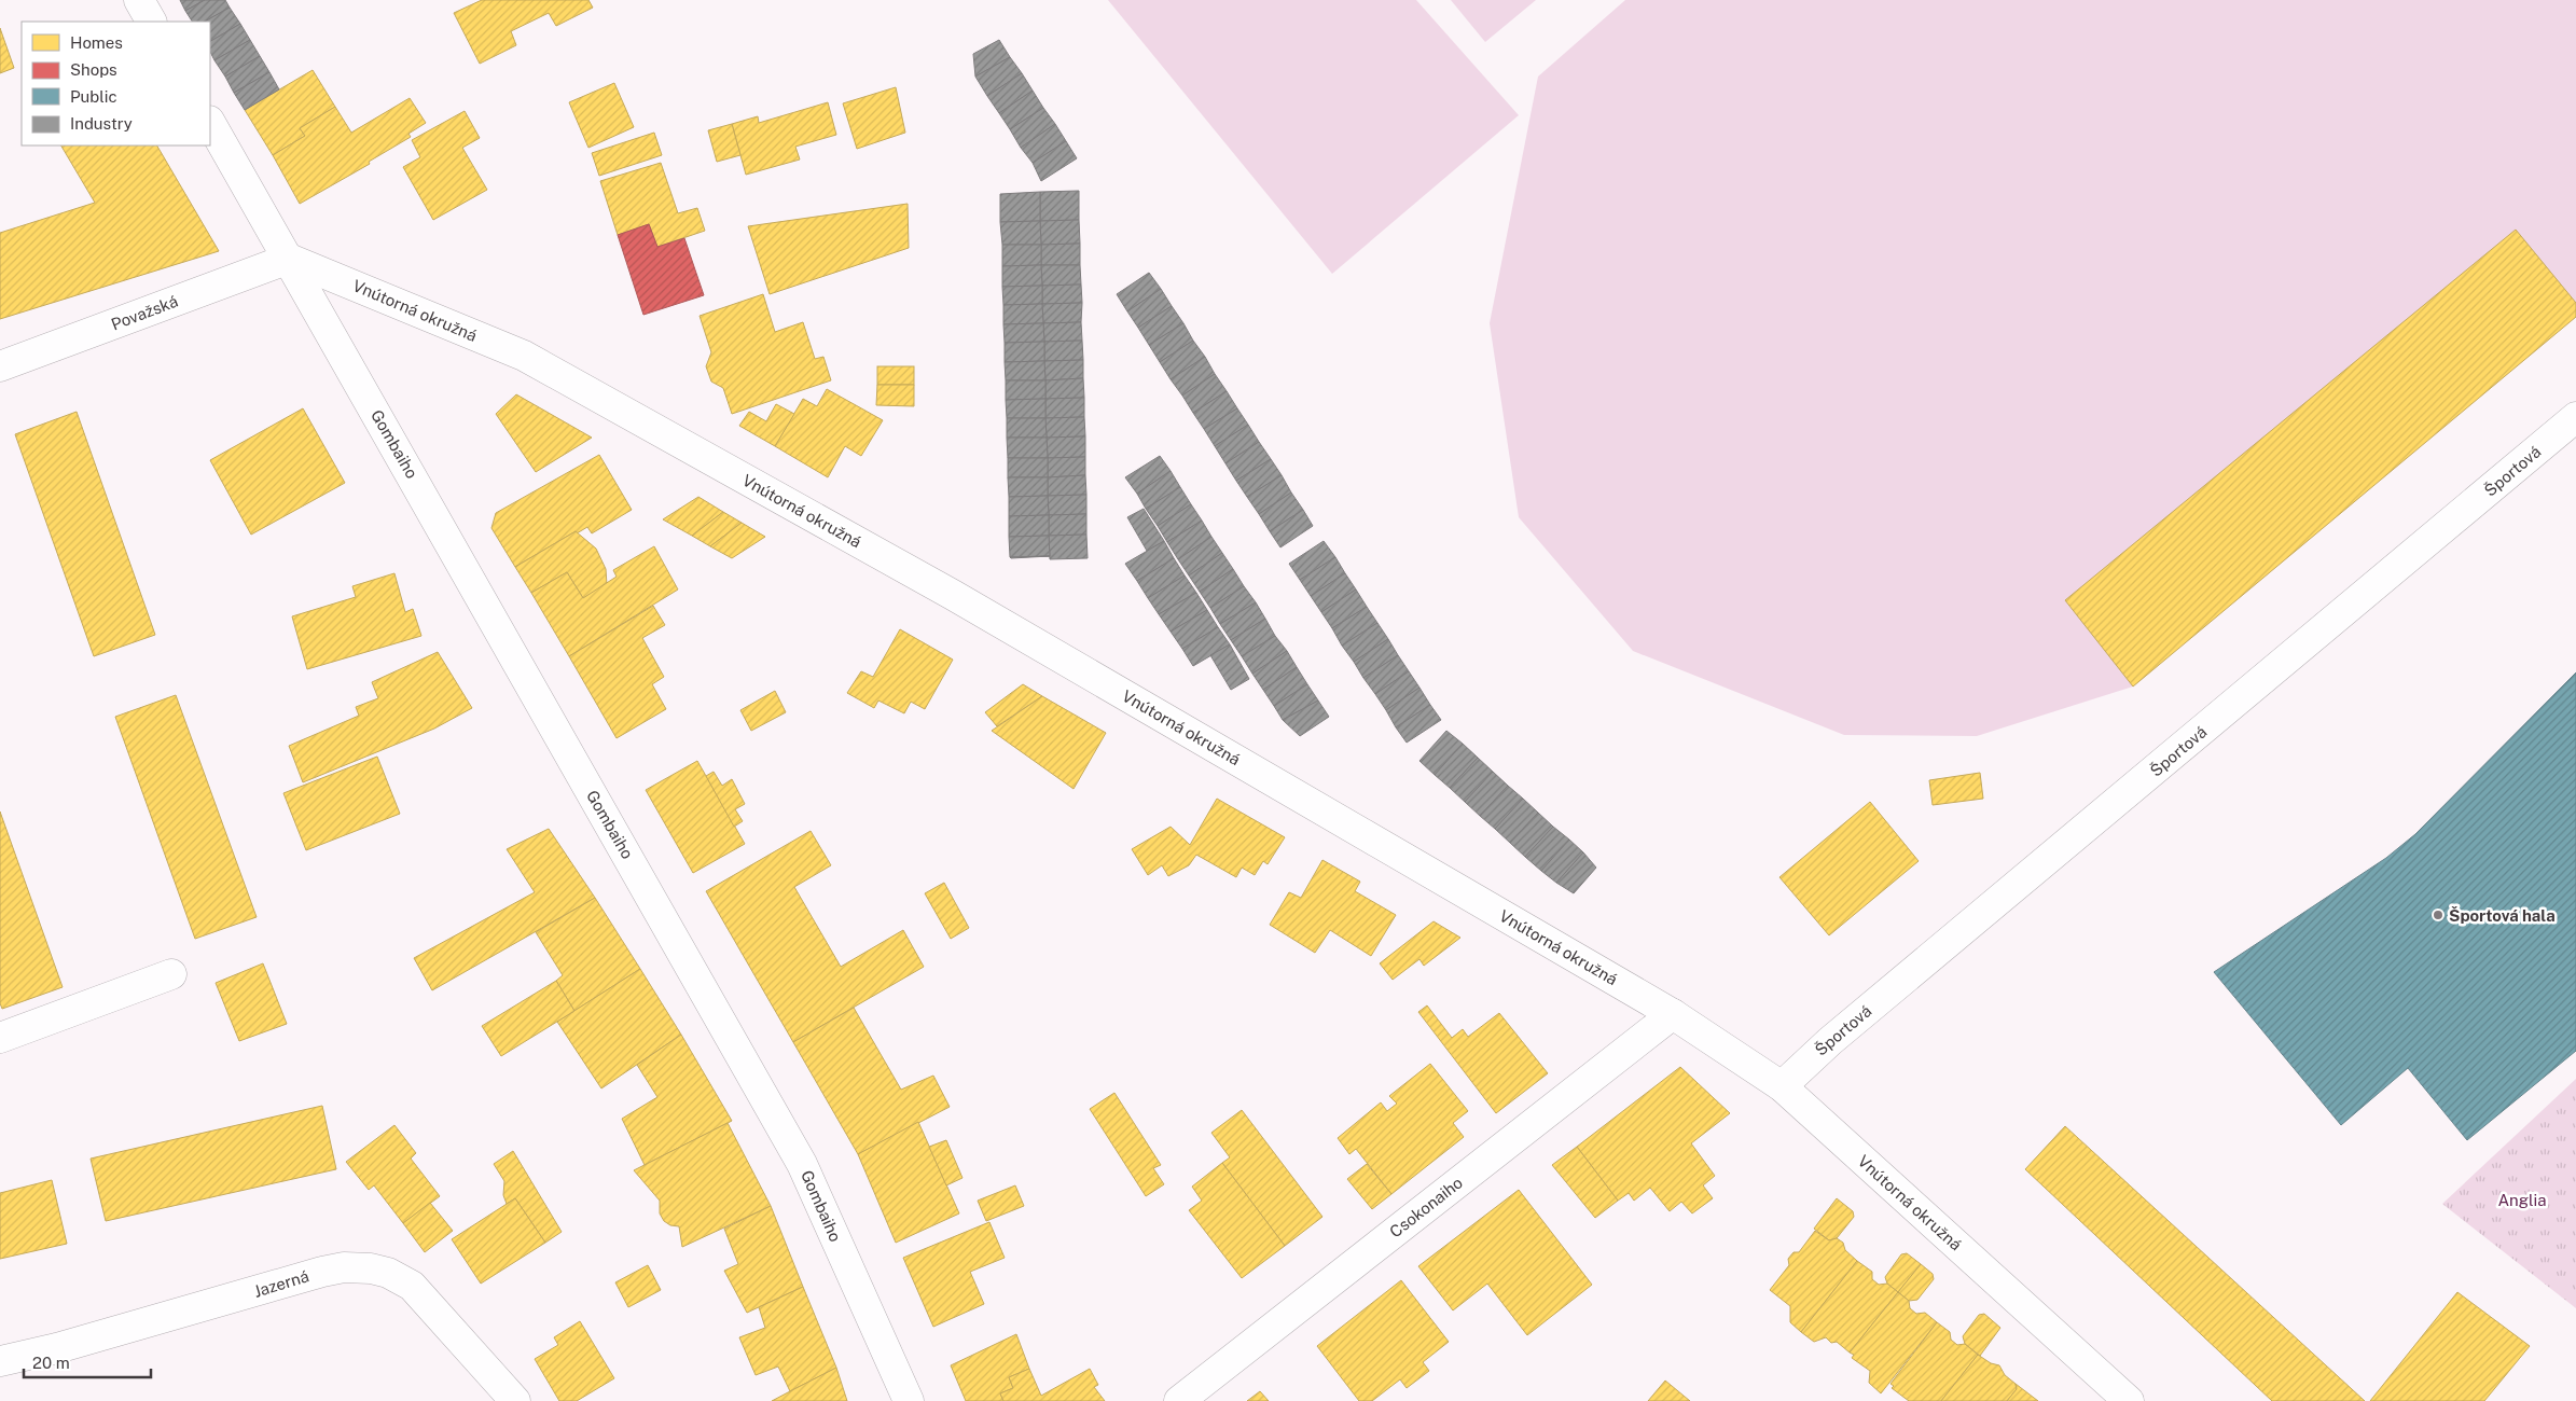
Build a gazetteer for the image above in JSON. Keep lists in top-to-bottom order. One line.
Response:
{"streets":{"street":["Vnútorná okružná","Považská","Gombaiho","Športová","Csokonaiho","Jazerná"]},"crossings":[["Vnútorná okružná","Považská"],["Vnútorná okružná","Gombaiho"],["Vnútorná okružná","Športová"],["Vnútorná okružná","Csokonaiho"],["Považská","Gombaiho"]],"parks":["Anglia"],"places":["Športová hala"],"legend":["Homes","Shops","Public","Industry"],"scale_bar":"20 m"}
